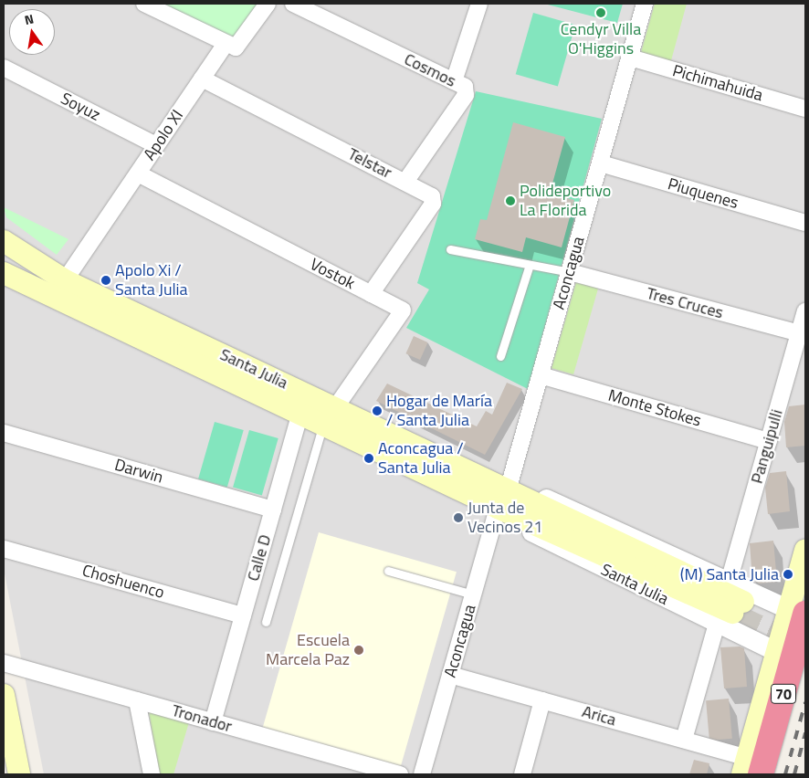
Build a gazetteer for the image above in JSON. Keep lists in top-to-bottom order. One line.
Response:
{"streets":{"highway":["70"],"main road":["Santa Julia"],"street":["Cosmos","Pichimahuida","Soyuz","Apolo XI","Telstar","Piuquenes","Aconcagua","Vostok","Tres Cruces","Monte Stokes","Panguipulli","Darwin","Calle D","Choshuenco","Arica","Tronador"]},"crossings":[["Cosmos","Telstar"],["Pichimahuida","Aconcagua"],["Soyuz","Apolo XI"],["Apolo XI","Telstar"],["Apolo XI","Vostok"],["Apolo XI","Santa Julia"],["Telstar","Vostok"],["Piuquenes","Aconcagua"],["Aconcagua","Tres Cruces"],["Aconcagua","Santa Julia"],["Aconcagua","Monte Stokes"],["Aconcagua","Arica"],["Vostok","Santa Julia"],["Tres Cruces","Panguipulli"],["Santa Julia","Panguipulli"],["Santa Julia","Calle D"],["Santa Julia","70"],["Monte Stokes","Panguipulli"],["Darwin","Calle D"],["Calle D","Choshuenco"],["Calle D","Tronador"],["70","Arica"]],"places":["Cendyr Villa O'Higgins","Polideportivo La Florida","Apolo Xi / Santa Julia","Hogar de María / Santa Julia","Aconcagua / Santa Julia","Junta de Vecinos 21","(M) Santa Julia","Escuela Marcela Paz"],"north":"top"}
